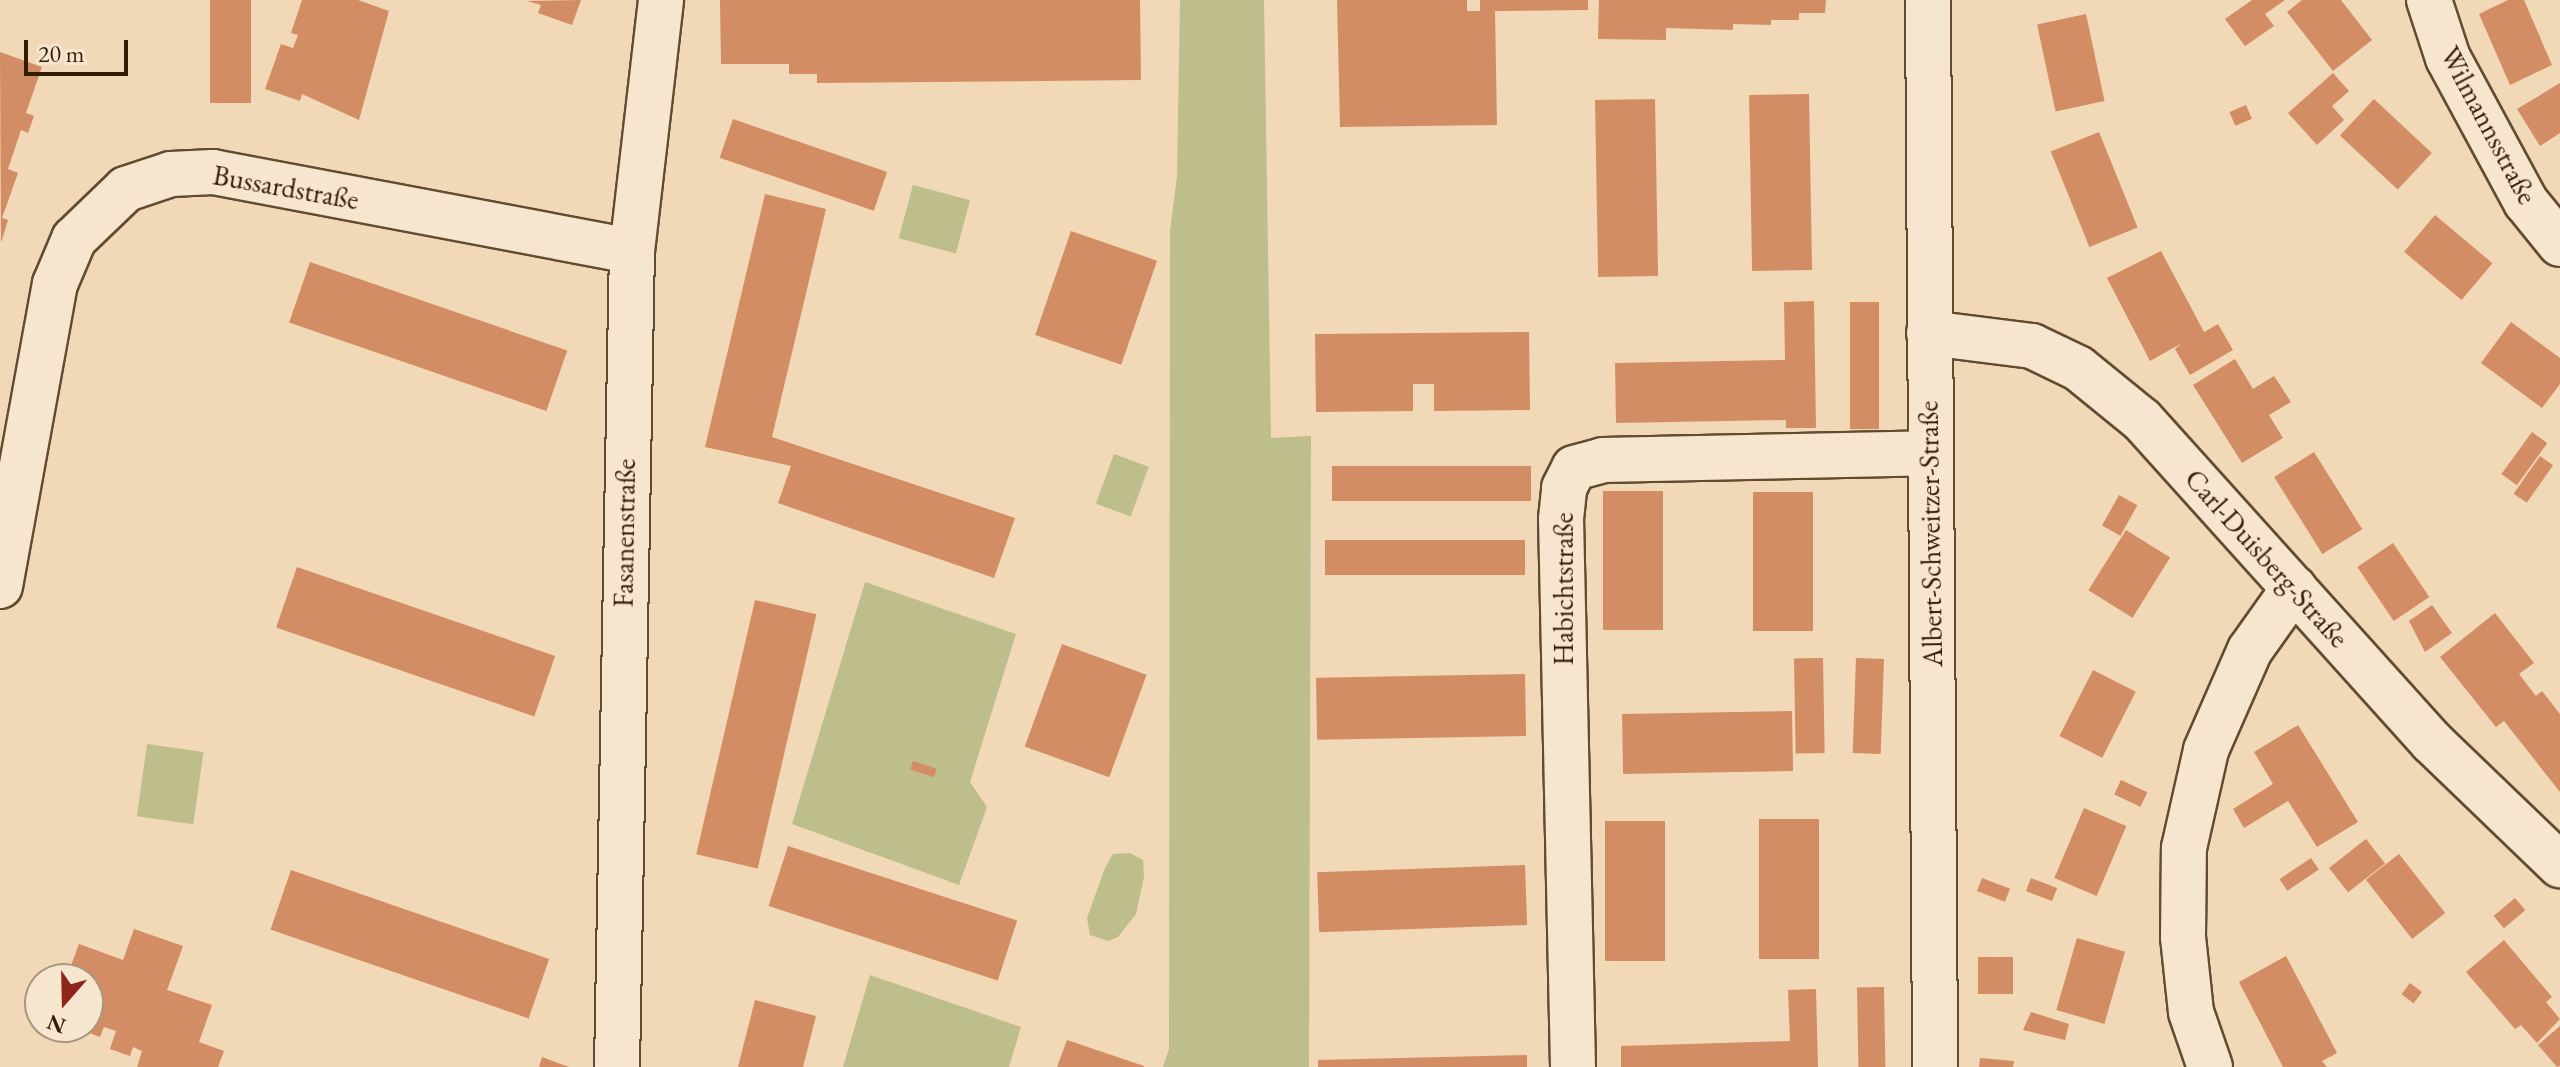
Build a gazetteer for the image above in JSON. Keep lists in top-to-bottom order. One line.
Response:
{"streets":{"street":["Wilmannsstraße","Bussardstraße","Fasanenstraße","Albert-Schweitzer-Straße","Carl-Duisberg-Straße","Habichtstraße"]},"crossings":[["Bussardstraße","Fasanenstraße"],["Albert-Schweitzer-Straße","Carl-Duisberg-Straße"],["Albert-Schweitzer-Straße","Habichtstraße"]],"scale_bar":"20 m","north":"bottom"}
